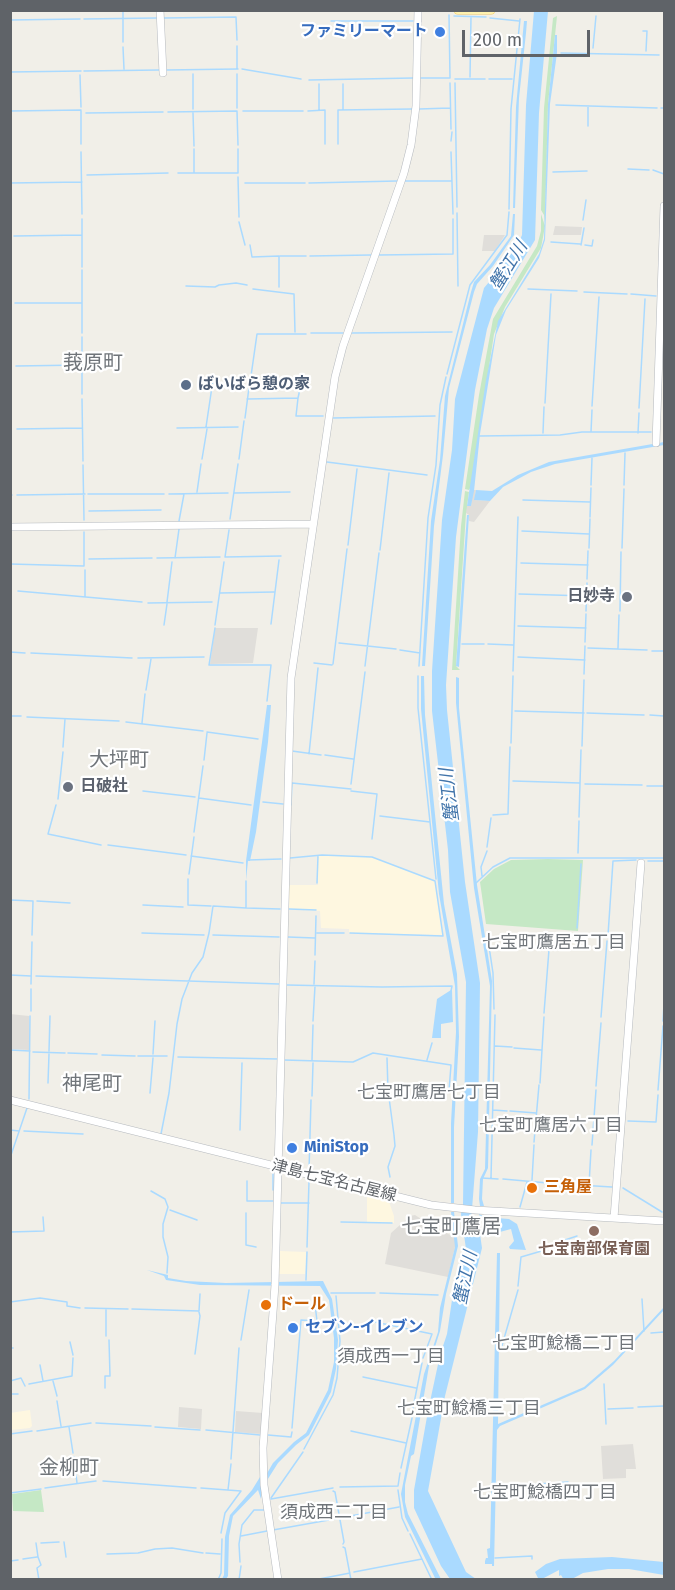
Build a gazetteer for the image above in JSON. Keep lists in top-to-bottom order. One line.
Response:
{"streets":{"street":["津島七宝名古屋線"]},"districts":["莪原町","大坪町","七宝町鷹居五丁目","神尾町","七宝町鷹居七丁目","七宝町鷹居六丁目","七宝町鷹居","七宝町鯰橋二丁目","須成西一丁目","七宝町鯰橋三丁目","金柳町","七宝町鯰橋四丁目","須成西二丁目"],"water":["蟹江川"],"places":["ファミリーマート","ばいばら憩の家","日妙寺","日破社","MiniStop","三角屋","七宝南部保育園","ドール","セブン-イレブン"],"scale_bar":"200 m"}
